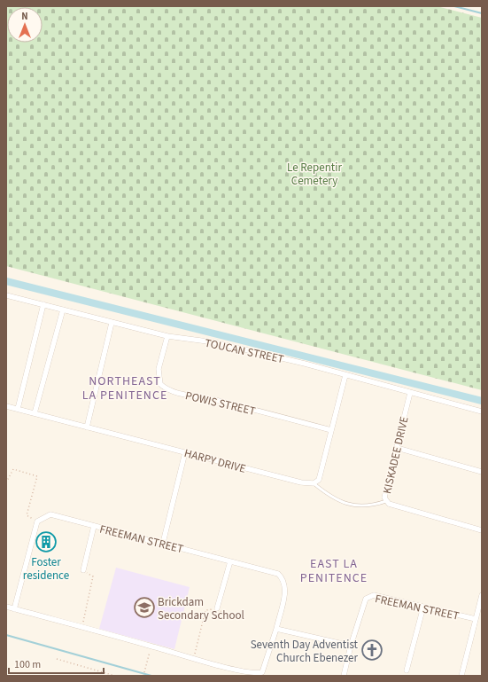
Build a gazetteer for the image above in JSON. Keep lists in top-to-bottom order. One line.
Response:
{"streets":{"street":["TOUCAN STREET","POWIS STREET","KISKADEE DRIVE","HARPY DRIVE","FREEMAN STREET"]},"crossings":[["TOUCAN STREET","POWIS STREET"],["TOUCAN STREET","KISKADEE DRIVE"]],"districts":["NORTHEAST LA PENITENCE","EAST LA PENITENCE"],"parks":["Le Repentir Cemetery"],"places":{"building":["Foster residence"],"school or university":["Brickdam Secondary School"],"church":["Seventh Day Adventist Church Ebenezer"]},"scale_bar":"100 m","north":"top"}
